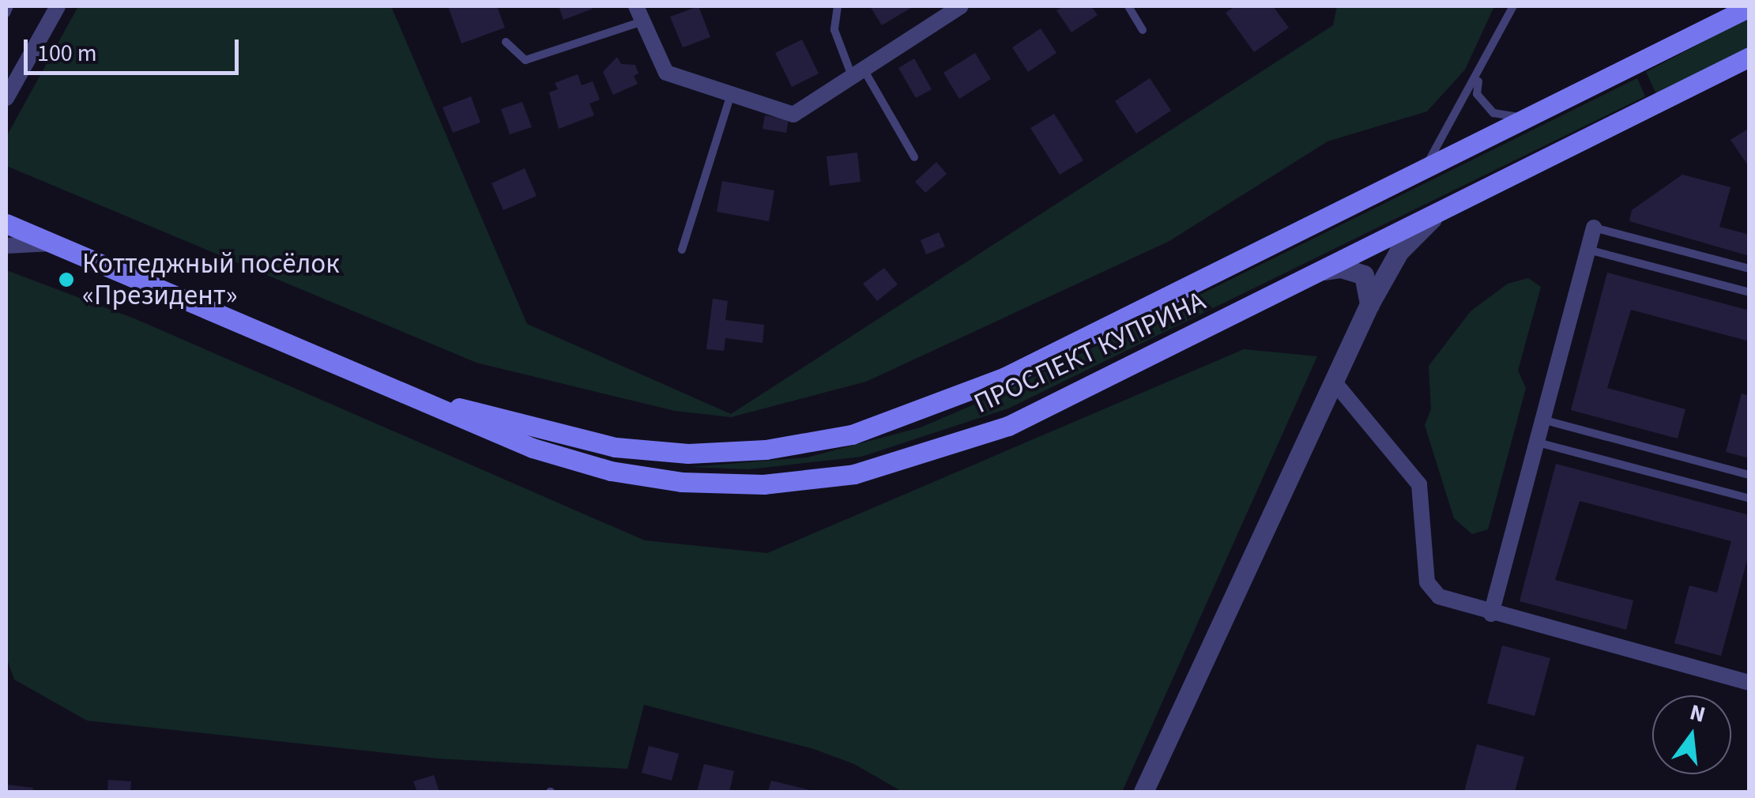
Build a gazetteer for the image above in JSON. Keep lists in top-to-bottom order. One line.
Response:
{"streets":{"main road":["ПРОСПЕКТ КУПРИНА"]},"places":["Коттеджный посёлок «Президент»"],"scale_bar":"100 m","north":"top"}
